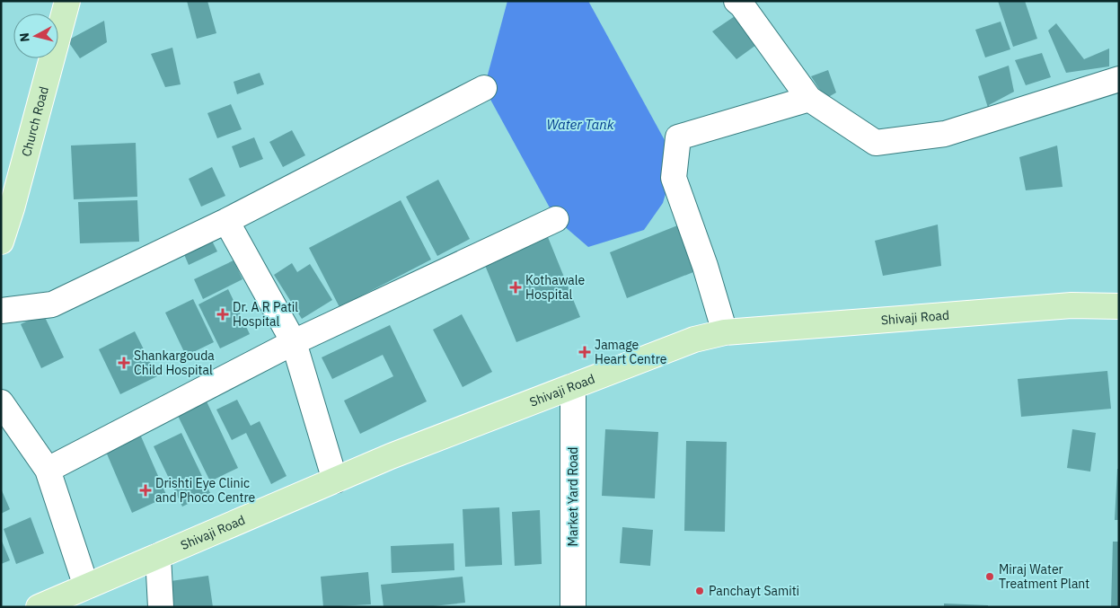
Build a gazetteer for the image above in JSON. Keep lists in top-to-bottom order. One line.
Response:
{"streets":{"main road":["Church Road","Shivaji Road"],"street":["Market Yard Road"]},"crossings":[["Shivaji Road","Market Yard Road"]],"water":["Water Tank"],"places":{"health":["Kothawale Hospital","Dr. A R Patil Hospital","Jamage Heart Centre","Shankargouda Child Hospital","Drishti Eye Clinic and Phoco Centre"],"other":["Miraj Water Treatment Plant","Panchayt Samiti"]},"north":"left"}
